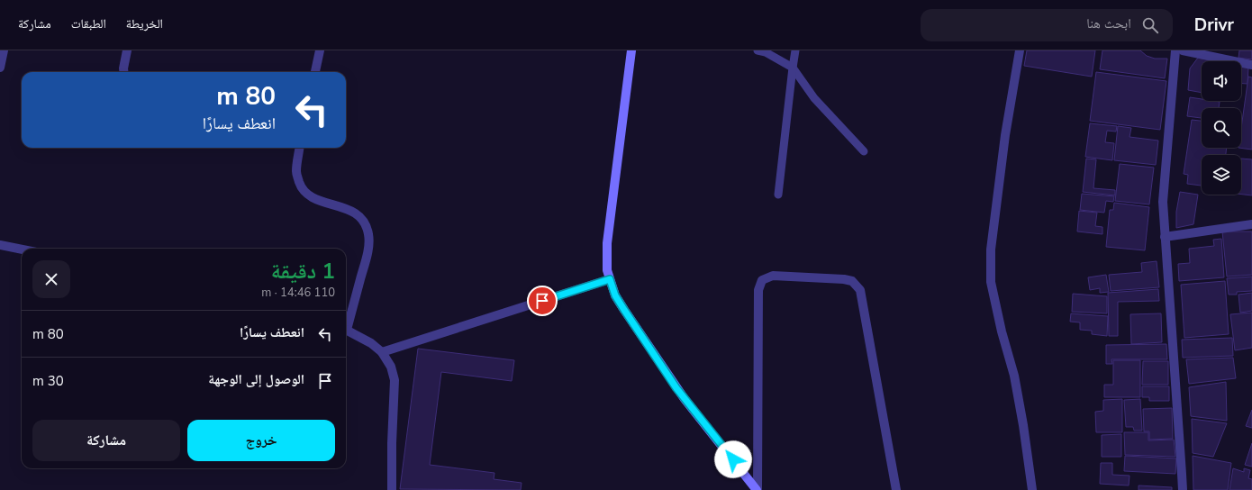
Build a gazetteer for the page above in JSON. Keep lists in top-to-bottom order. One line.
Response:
{"page":{"header":"Drivr","search":"ابحث هنا","nav":["الخريطة","الطبقات","مشاركة"],"turn":["80 m","انعطف يسارًا"],"heading":["1 دقيقة","110 m · 14:46"],"list":[{"name":"انعطف يسارًا","value":"80 m"},{"name":"الوصول إلى الوجهة","value":"30 m"}],"buttons":["خروج","مشاركة"]}}
